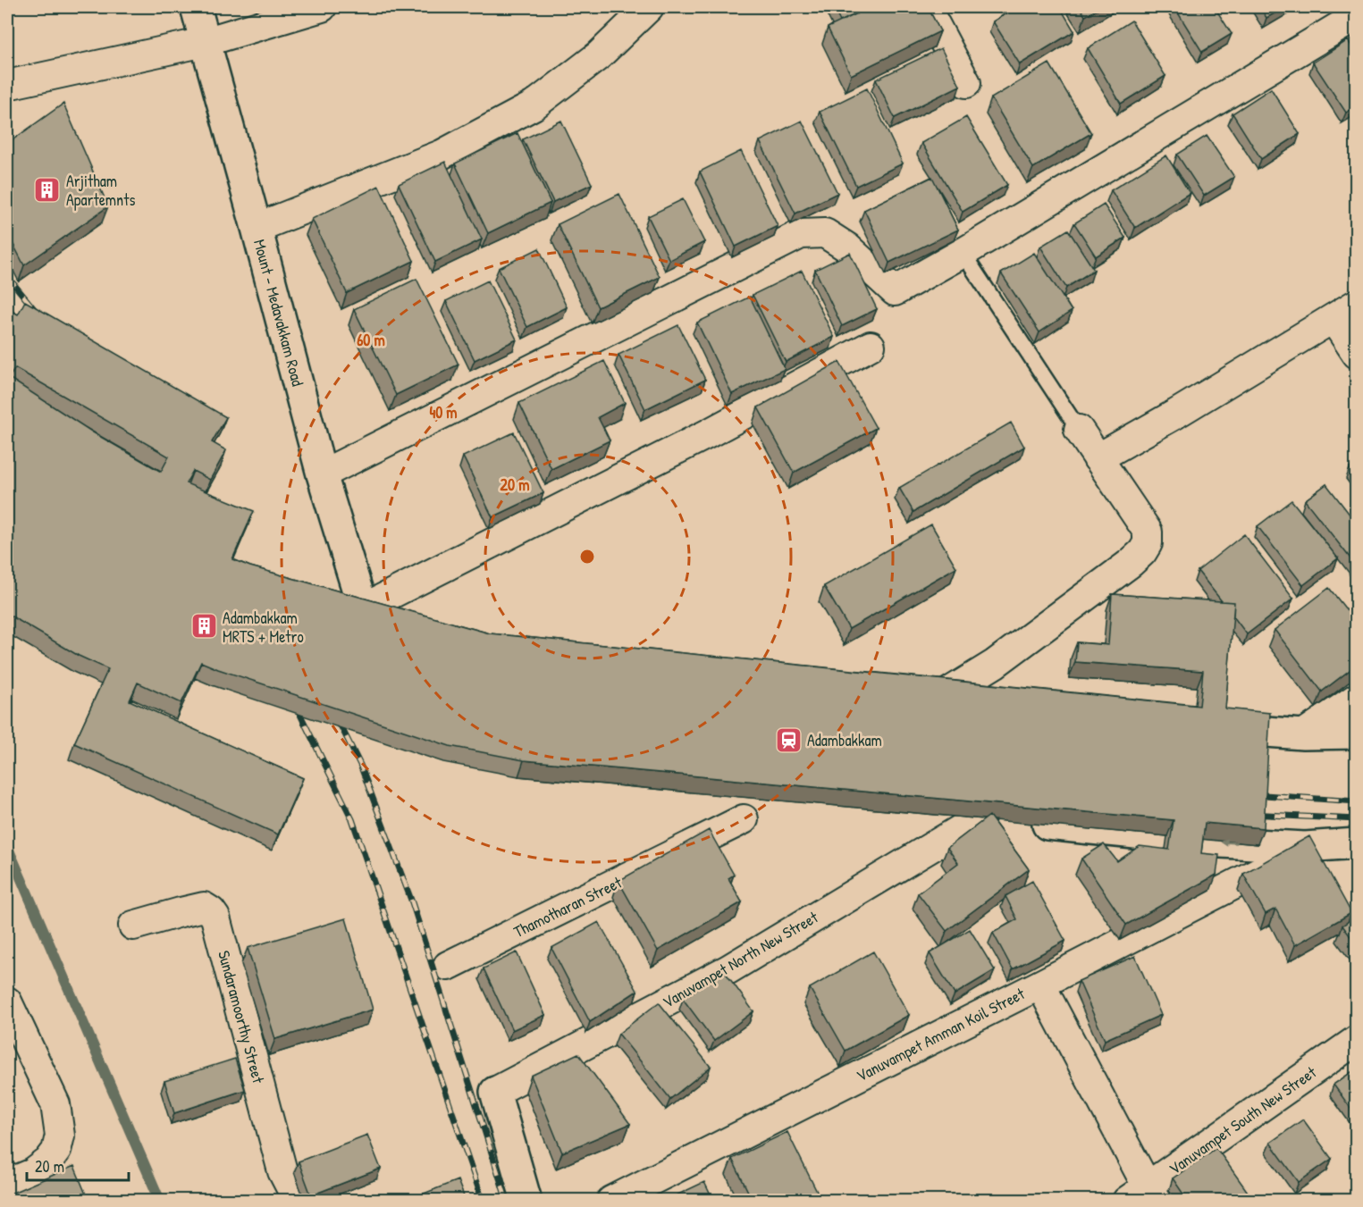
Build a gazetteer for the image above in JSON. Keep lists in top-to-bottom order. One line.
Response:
{"streets":{"main road":["Mount - Medavakkam Road"],"street":["Thamotharan Street","Vanuvampet North New Street","Sundaramoorthy Street","Vanuvampet Amman Koil Street","Vanuvampet South New Street"]},"places":{"building":["Arjitham Apartemnts","Adambakkam MRTS + Metro"],"station":["Adambakkam"]},"scale_bar":"20 m","rings":["60 m","40 m","20 m"]}
